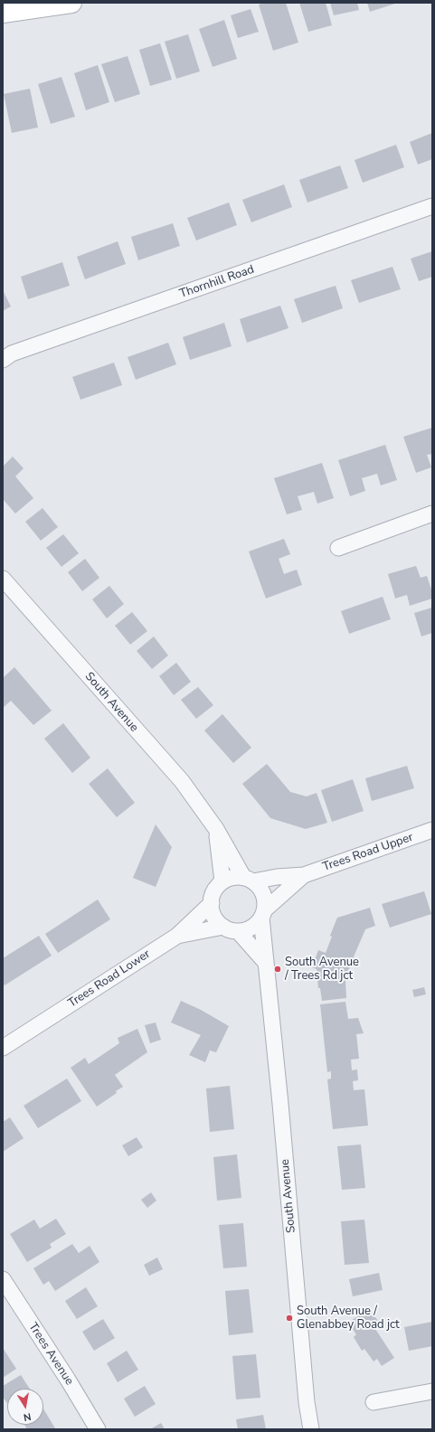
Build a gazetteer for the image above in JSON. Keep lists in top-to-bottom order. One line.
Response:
{"streets":{"street":["Thornhill Road","South Avenue","Trees Road Upper","Trees Road Lower","Trees Avenue"]},"crossings":[["South Avenue","Trees Road Lower"]],"places":["South Avenue / Trees Rd jct","South Avenue / Glenabbey Road jct"],"north":"bottom"}
